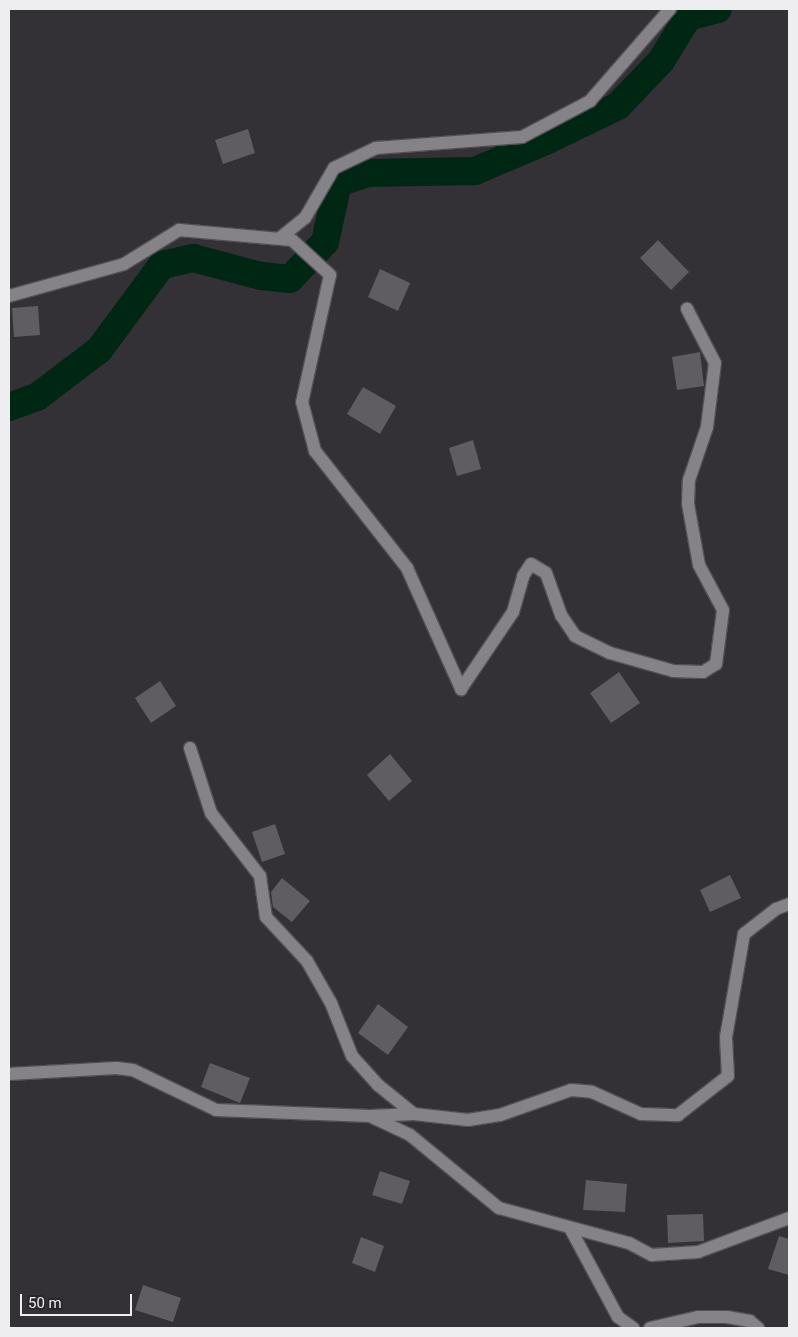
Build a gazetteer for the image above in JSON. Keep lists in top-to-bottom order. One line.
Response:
{"scale_bar":"50 m"}
